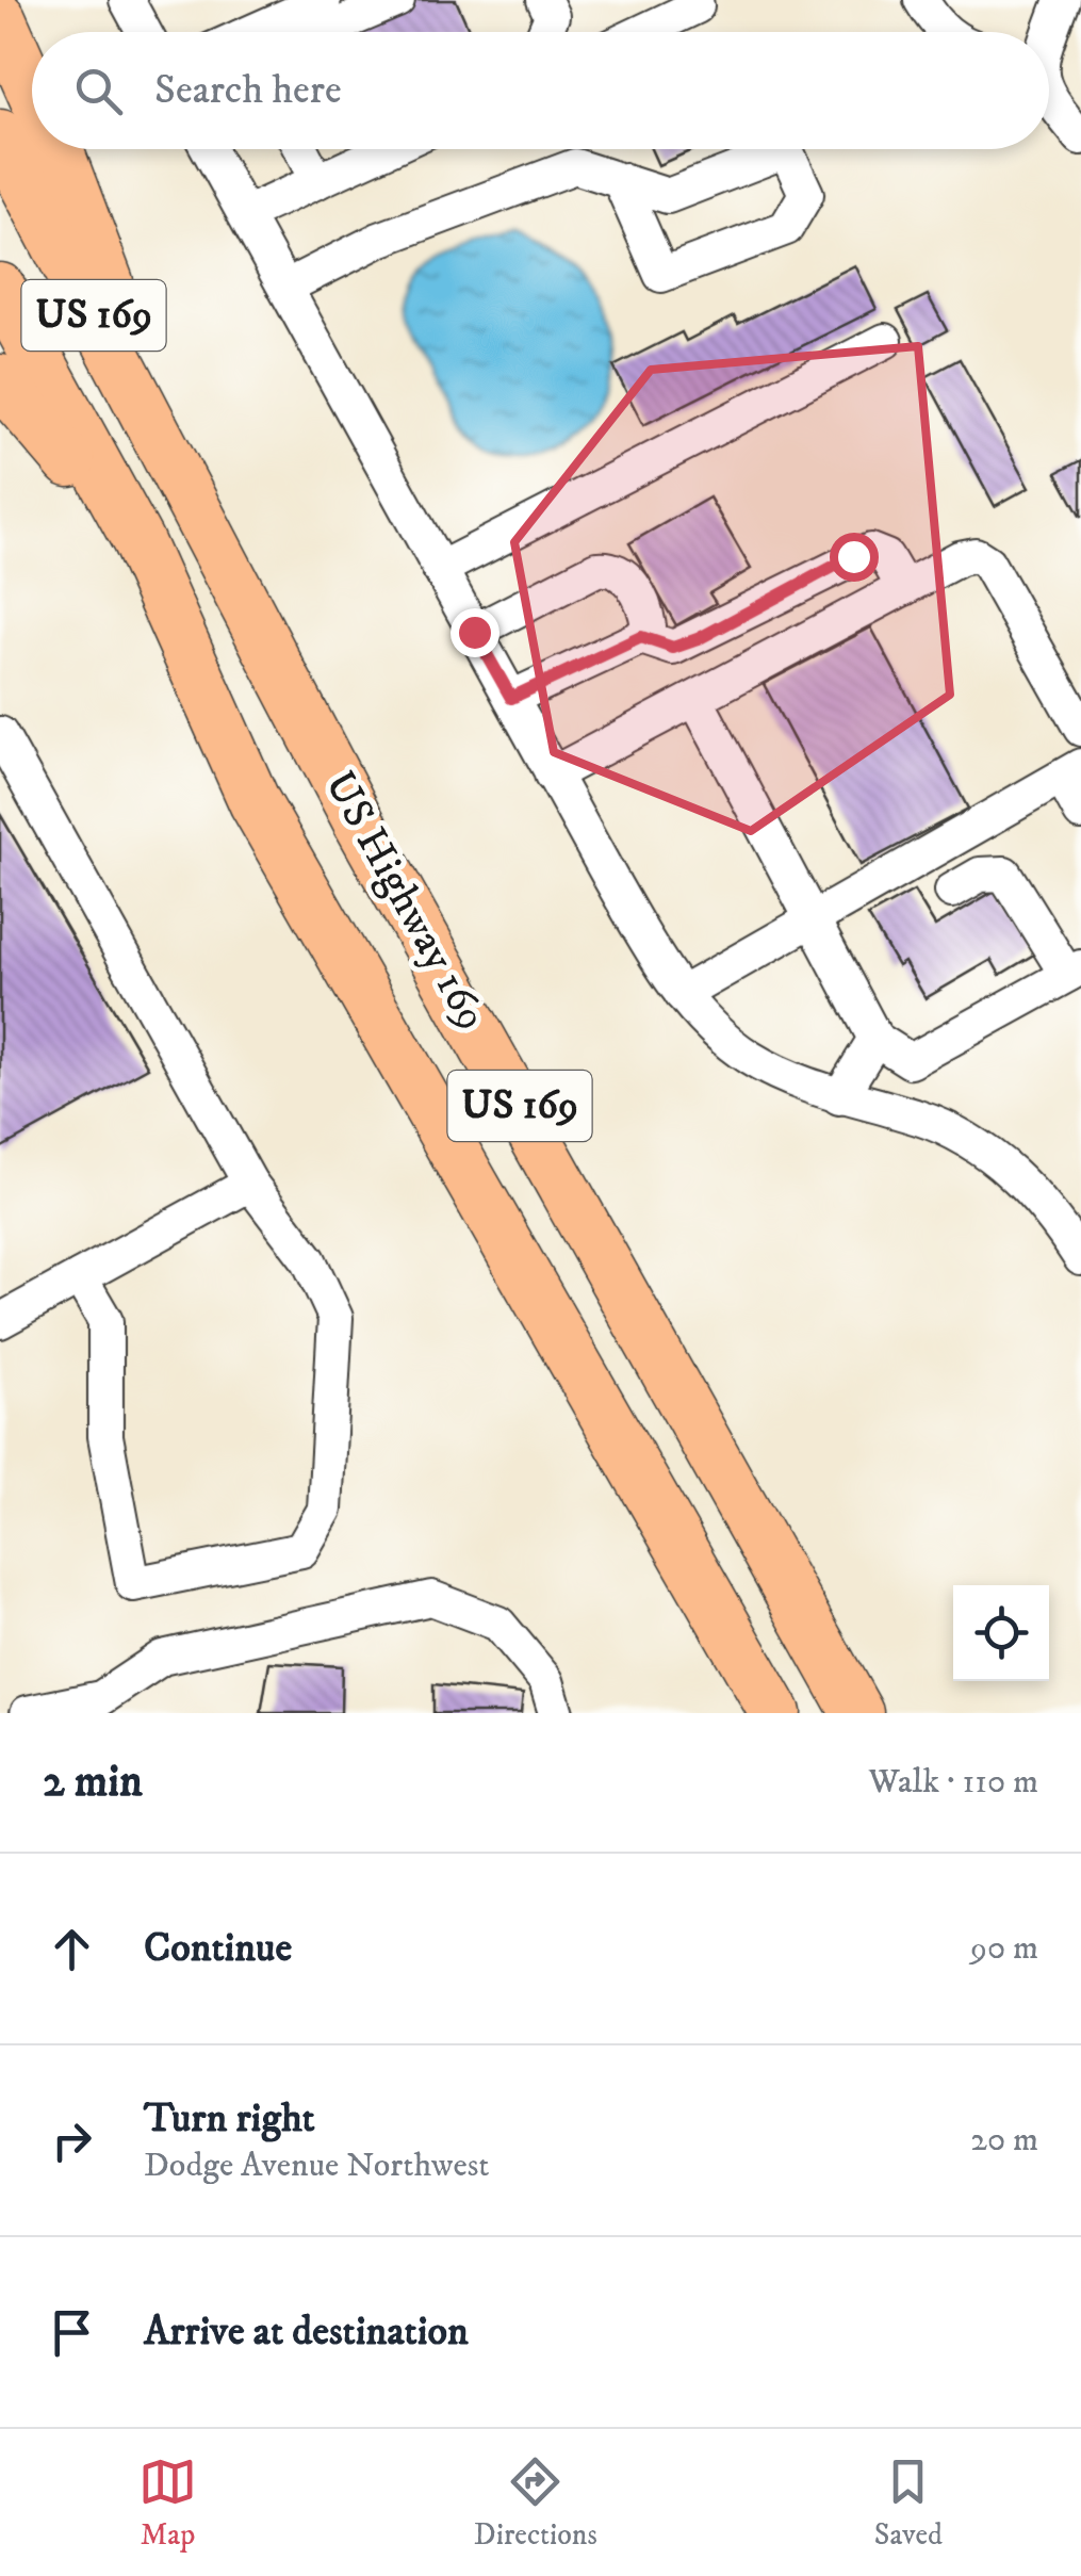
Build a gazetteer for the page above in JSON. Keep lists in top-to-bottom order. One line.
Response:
{"streets":{"highway":["US 169","US Highway 169"]},"page":{"search":"Search here","heading":["2 min","Walk · 110 m"],"list":[["Continue","90 m"],["Turn right","Dodge Avenue Northwest","20 m"],"Arrive at destination"],"nav":["Map","Directions","Saved"]}}
